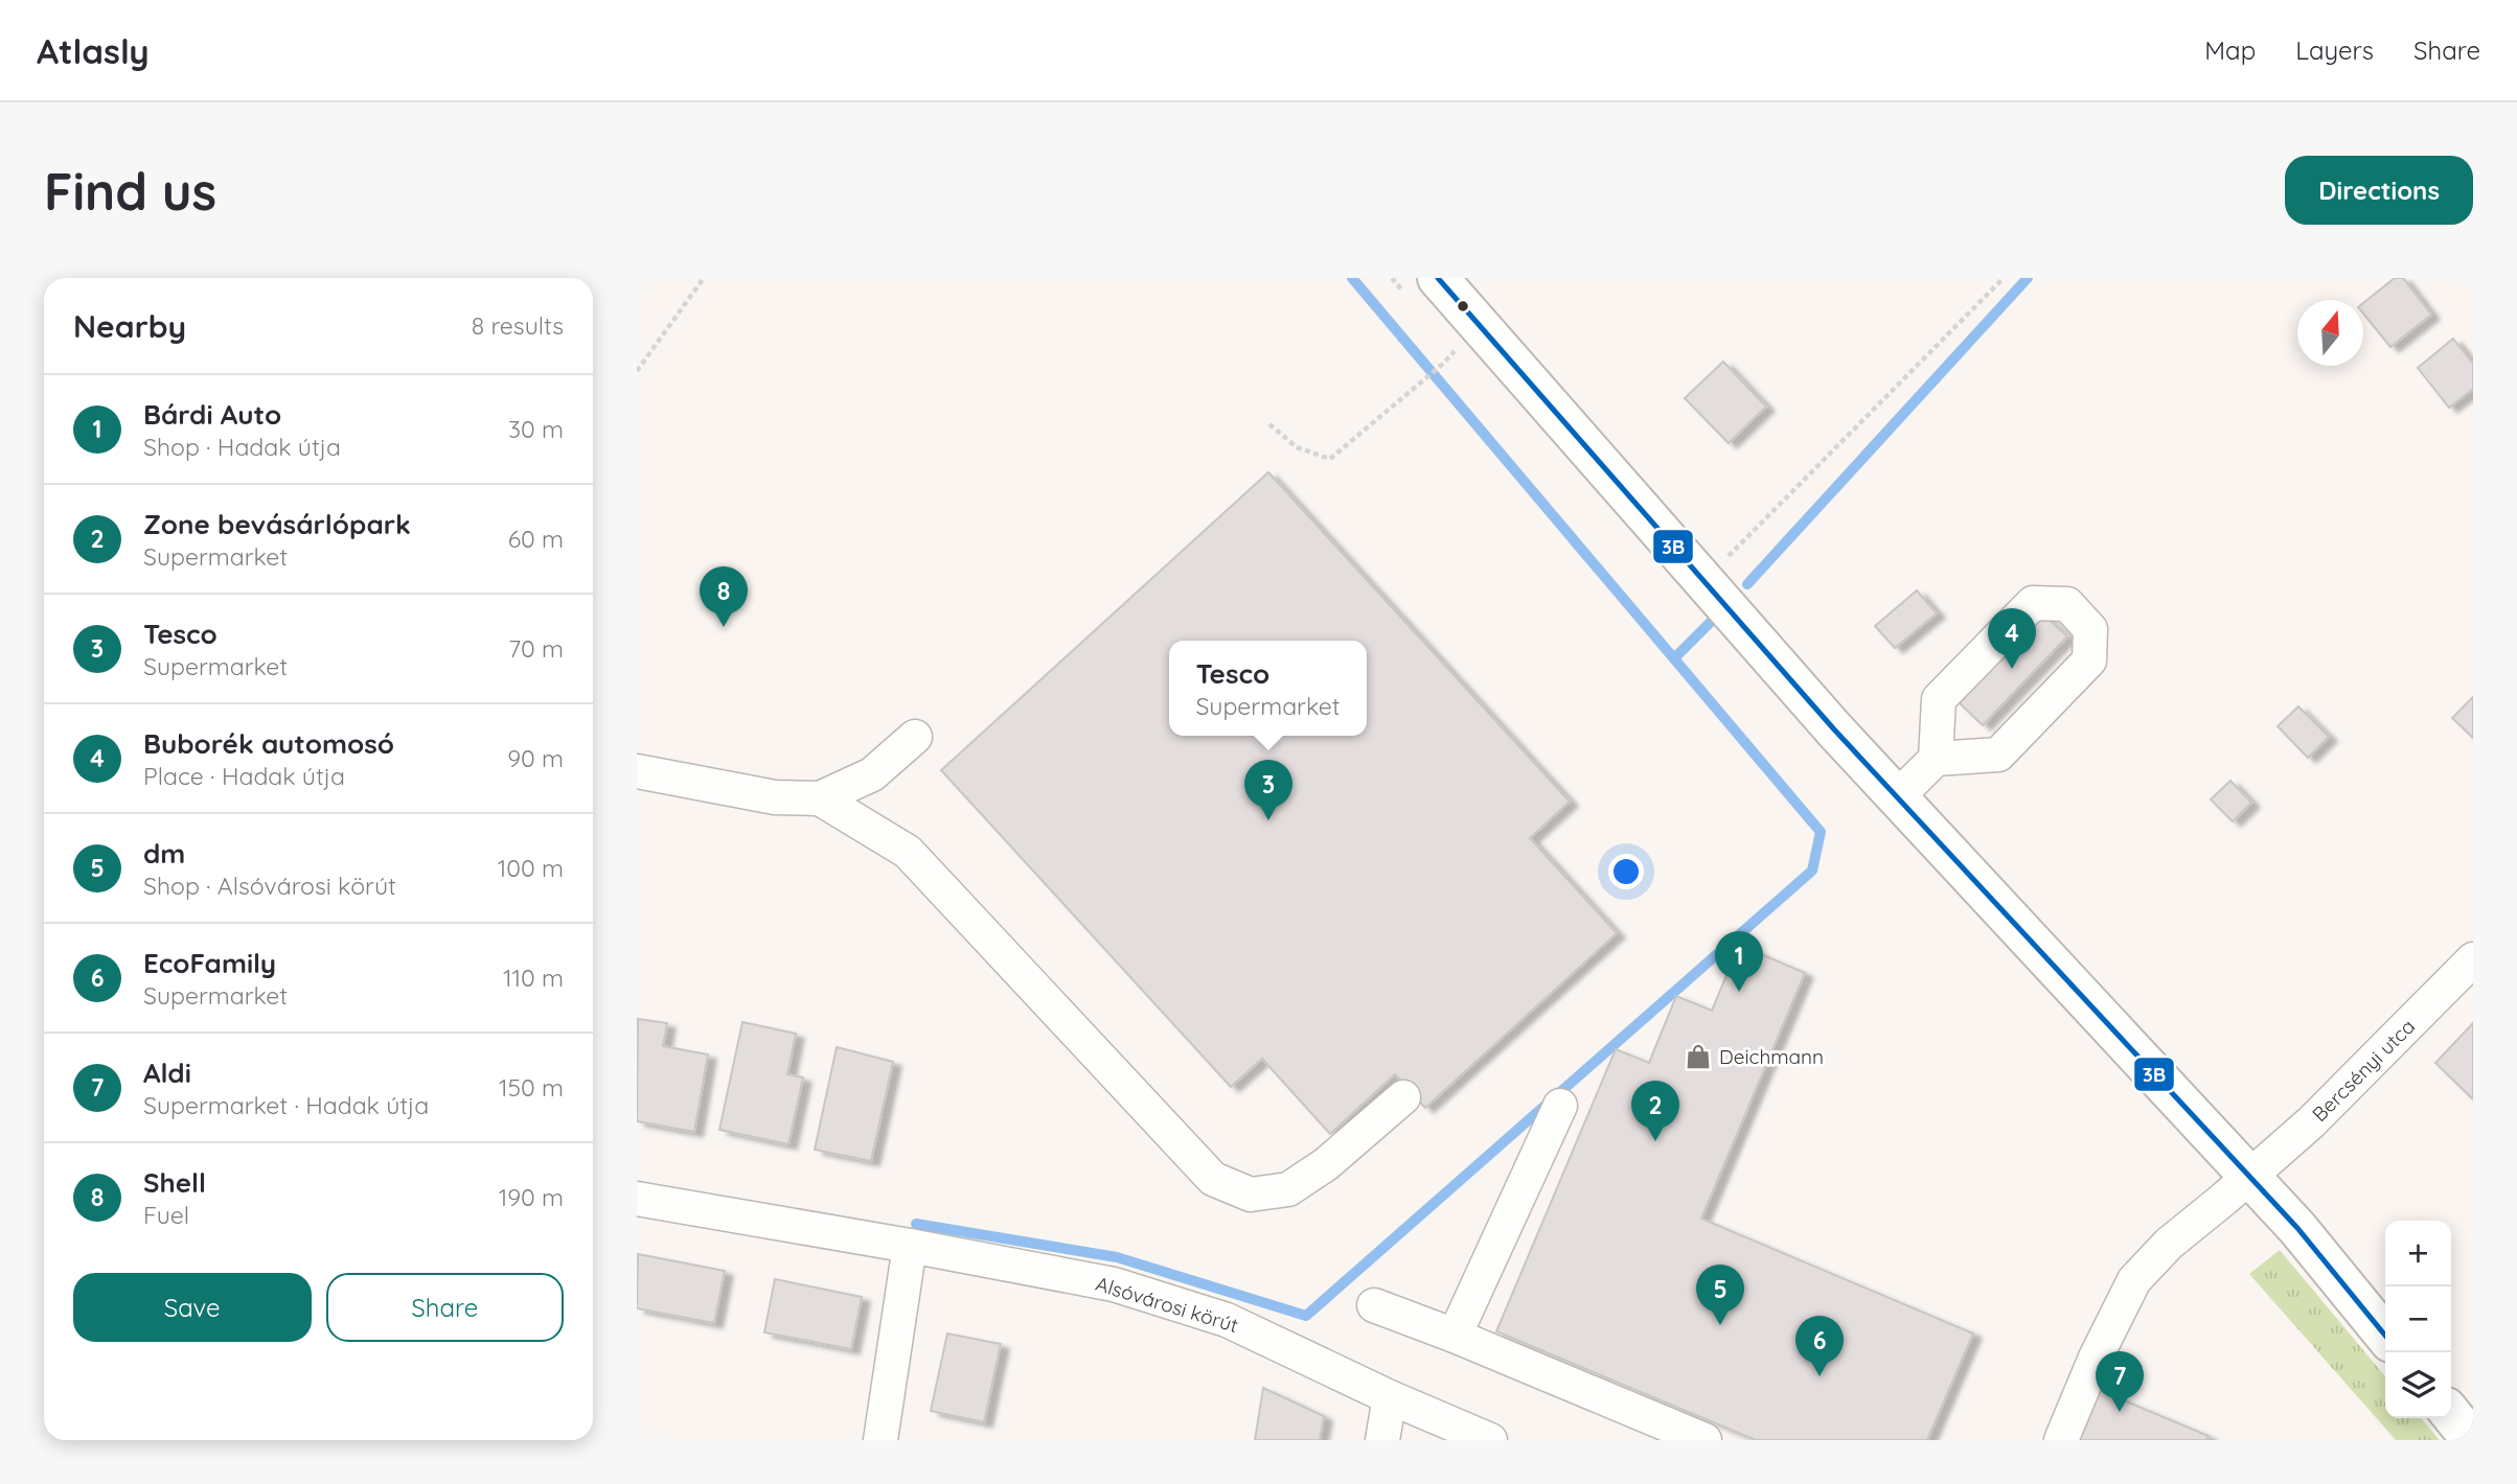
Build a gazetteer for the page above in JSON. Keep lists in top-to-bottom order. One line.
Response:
{"streets":{"street":["Bercsényi utca","Alsóvárosi körút"]},"places":{"shop":["Deichmann"]},"lines":["transit line 3B"],"north":"top","page":{"header":"Atlasly","nav":["Map","Layers","Share"],"buttons":["Directions",["Save","Share"]],"title":"Find us","heading":["Nearby","8 results"],"list":[{"mark":"1","name":"Bárdi Auto","note":"Shop · Hadak útja","value":"30 m"},{"mark":"2","name":"Zone bevásárlópark","note":"Supermarket","value":"60 m"},{"mark":"3","name":"Tesco","note":"Supermarket","value":"70 m"},{"mark":"4","name":"Buborék automosó","note":"Place · Hadak útja","value":"90 m"},{"mark":"5","name":"dm","note":"Shop · Alsóvárosi körút","value":"100 m"},{"mark":"6","name":"EcoFamily","note":"Supermarket","value":"110 m"},{"mark":"7","name":"Aldi","note":"Supermarket · Hadak útja","value":"150 m"},{"mark":"8","name":"Shell","note":"Fuel","value":"190 m"}],"pins":["8","4","3","1","2","5","6","7"],"popup":["Tesco","Supermarket"],"map_buttons":["+","−"]}}
